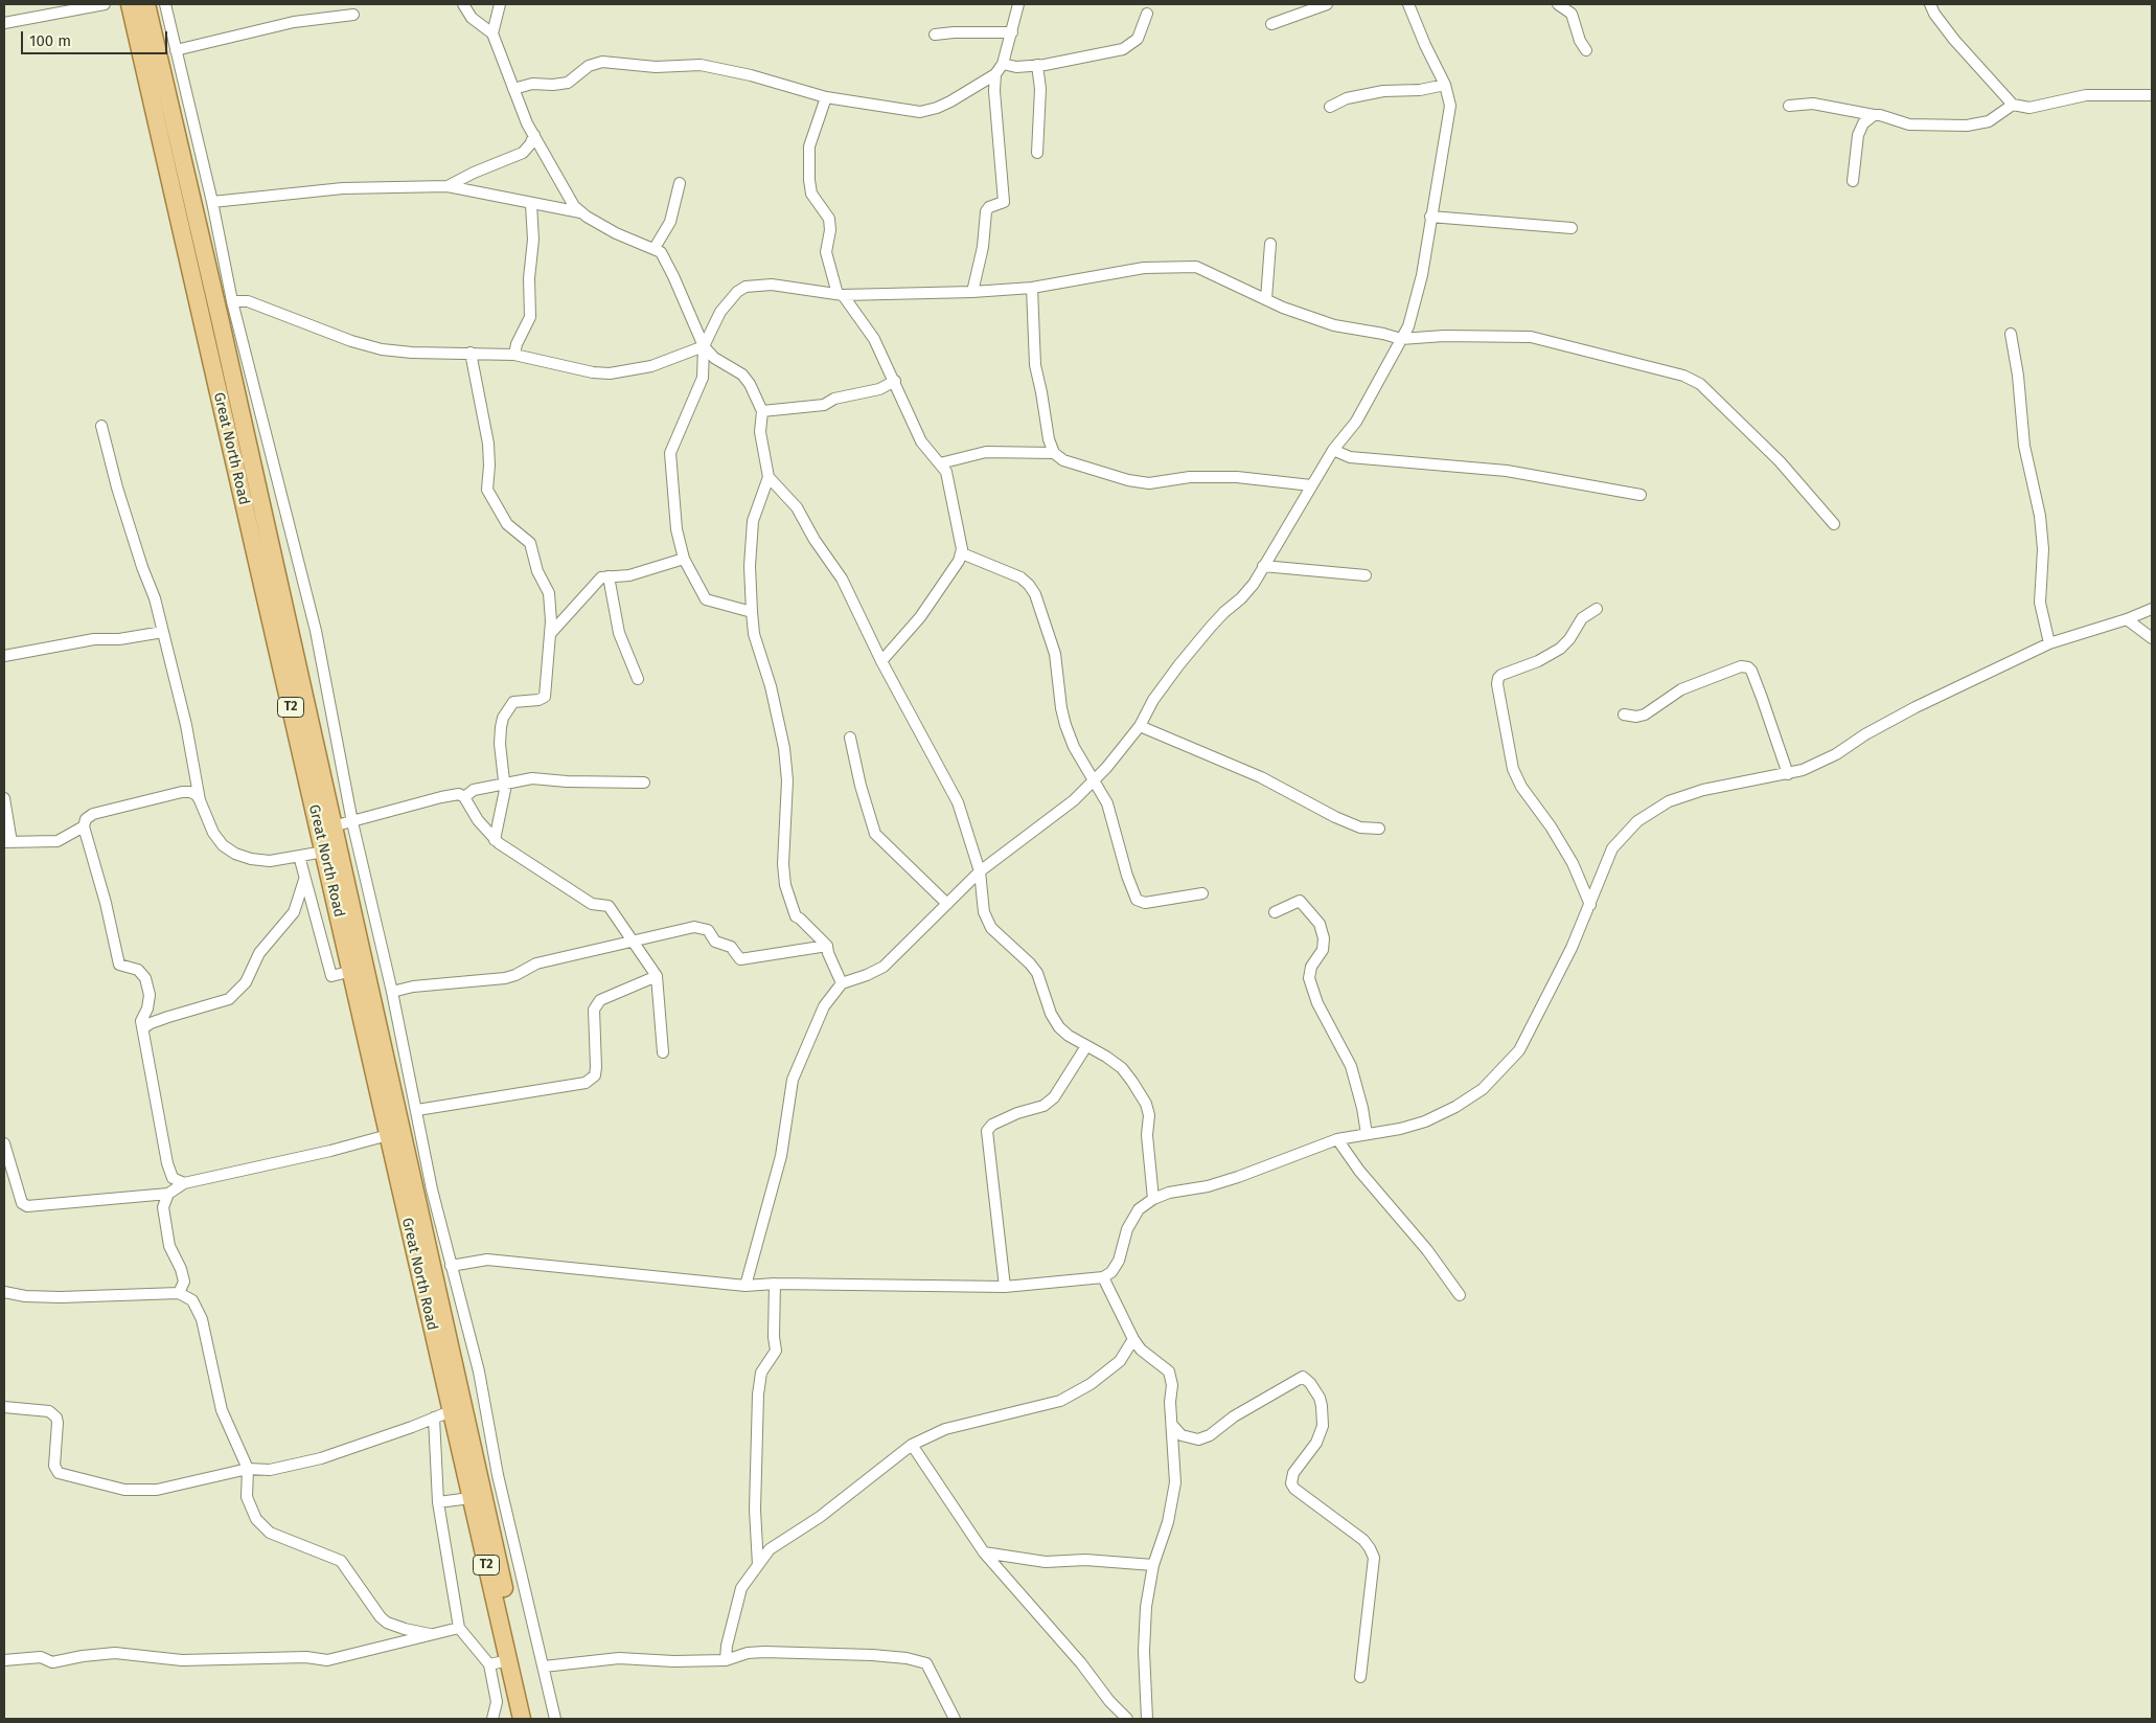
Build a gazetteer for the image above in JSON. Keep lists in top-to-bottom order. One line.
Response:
{"streets":{"main road":["Great North Road","T2"]},"scale_bar":"100 m"}
